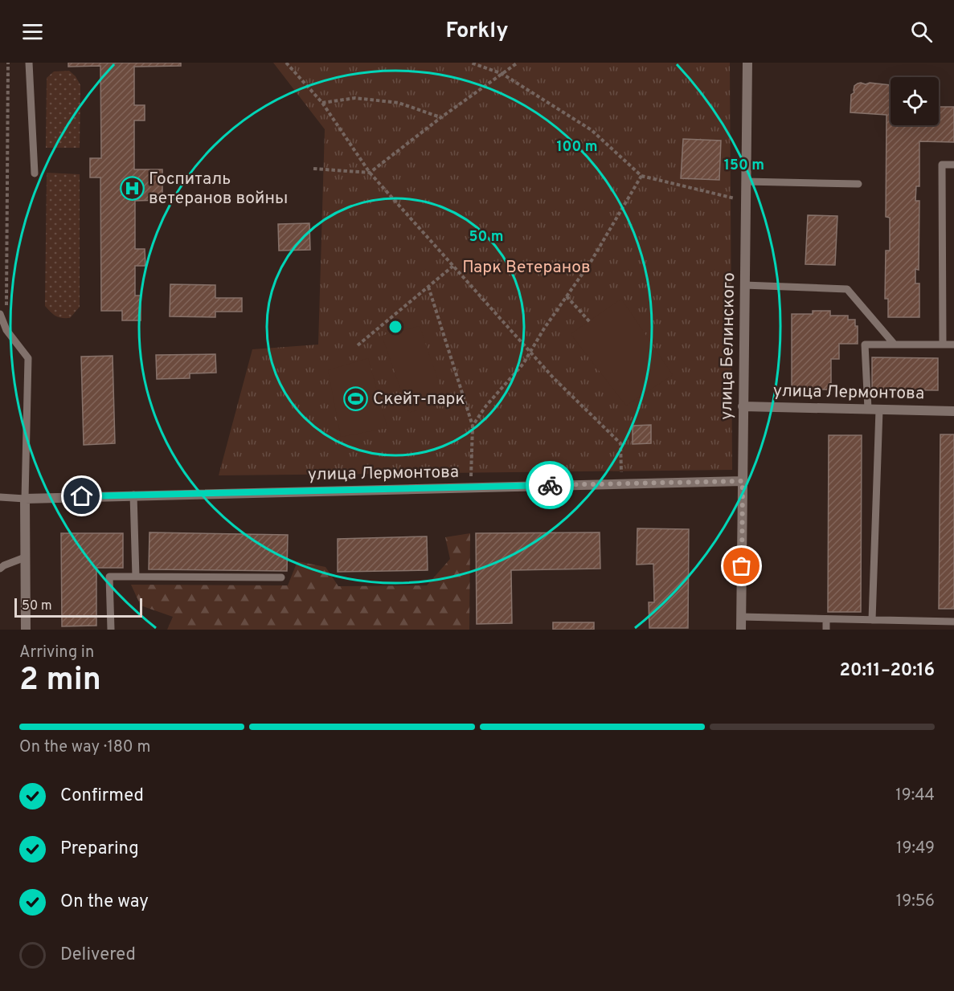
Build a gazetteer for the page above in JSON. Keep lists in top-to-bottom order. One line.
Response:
{"streets":{"street":["улица Белинского","улица Лермонтова"]},"crossings":[["улица Белинского","улица Лермонтова"]],"parks":["Парк Ветеранов"],"places":{"hospital":["Госпиталь ветеранов войны"],"sports":["Скейт-парк"]},"scale_bar":"50 m","page":{"header":"Forkly","scale":"50 m","heading":["2 min","Arriving in","20:11–20:16"],"bar":"On the way · 180 m","list":[["Confirmed","19:44"],["Preparing","19:49"],["On the way","19:56"],"Delivered"]},"rings":["100 m","150 m","50 m"]}
